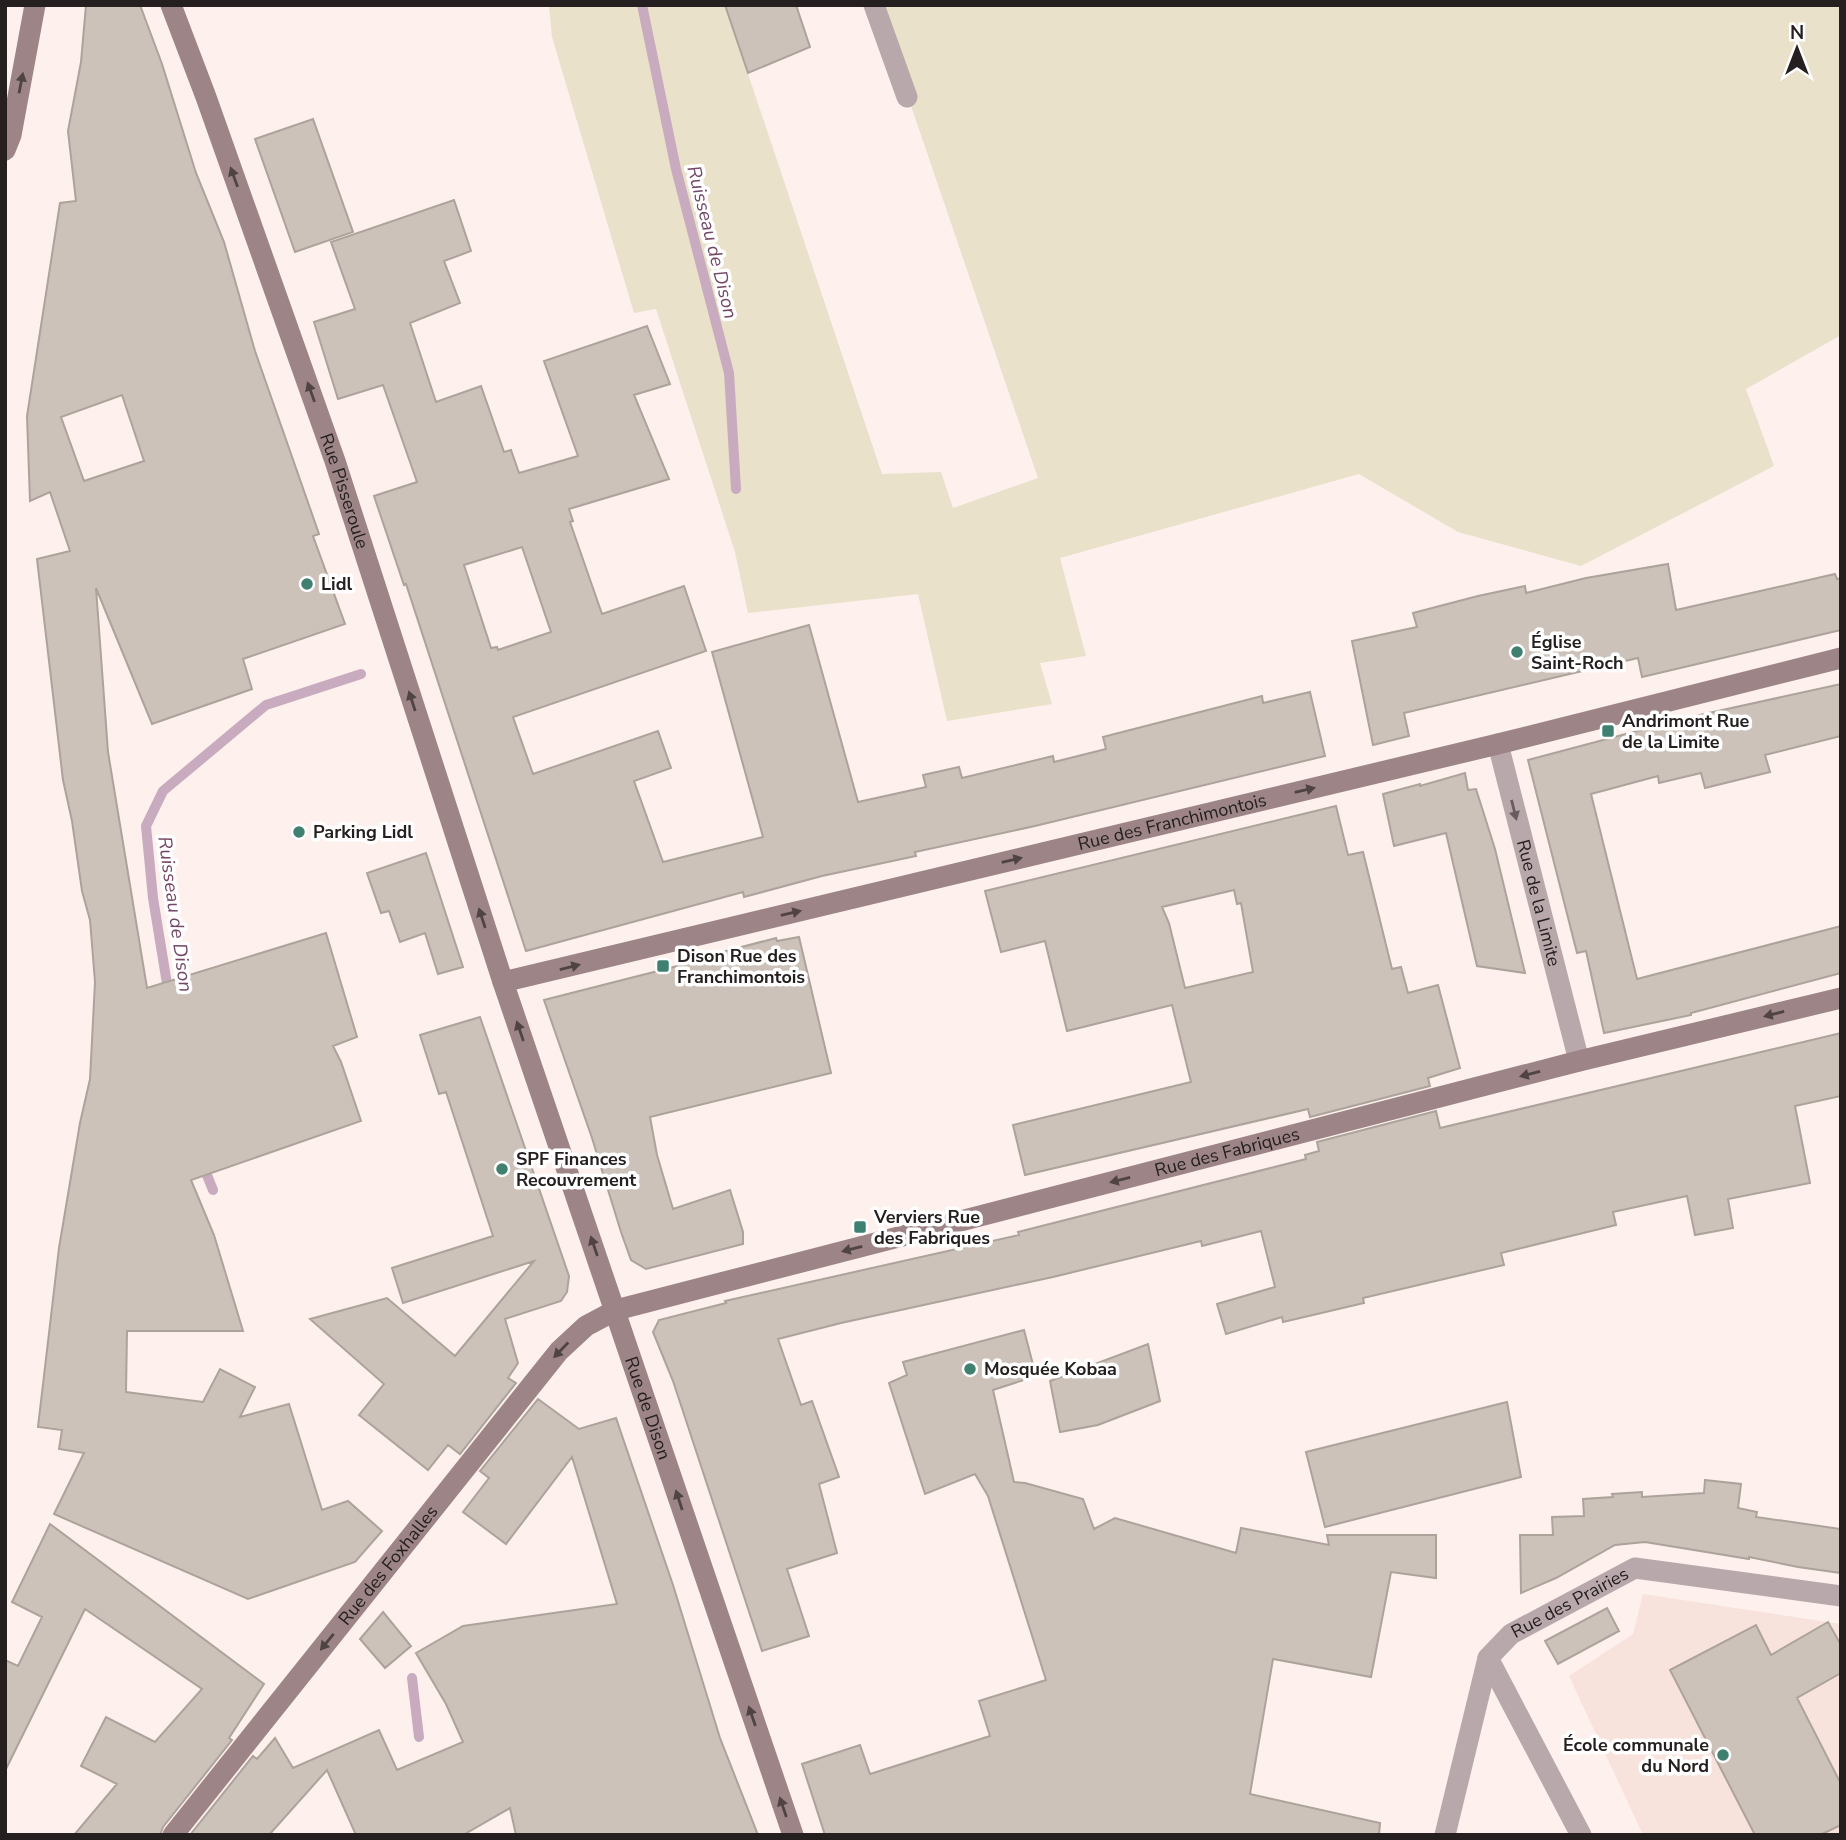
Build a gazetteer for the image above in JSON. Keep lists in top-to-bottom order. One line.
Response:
{"streets":{"street":["Rue Pisseroule","Rue des Franchimontois","Rue de la Limite","Rue des Fabriques","Rue de Dison","Rue des Foxhalles","Rue des Prairies"]},"crossings":[["Rue Pisseroule","Rue des Franchimontois"],["Rue Pisseroule","Rue de Dison"],["Rue des Franchimontois","Rue de la Limite"],["Rue des Franchimontois","Rue de Dison"],["Rue de la Limite","Rue des Fabriques"],["Rue des Fabriques","Rue de Dison"],["Rue des Fabriques","Rue des Foxhalles"],["Rue de Dison","Rue des Foxhalles"]],"one_way":["Rue Pisseroule","Rue des Franchimontois","Rue de la Limite","Rue des Fabriques","Rue de Dison","Rue des Foxhalles"],"water":["Ruisseau de Dison"],"places":{"other":["Lidl","Église Saint-Roch","Parking Lidl","SPF Finances Recouvrement","Mosquée Kobaa","École communale du Nord"],"transit":["Andrimont Rue de la Limite","Dison Rue des Franchimontois","Verviers Rue des Fabriques"]},"north":"top"}
